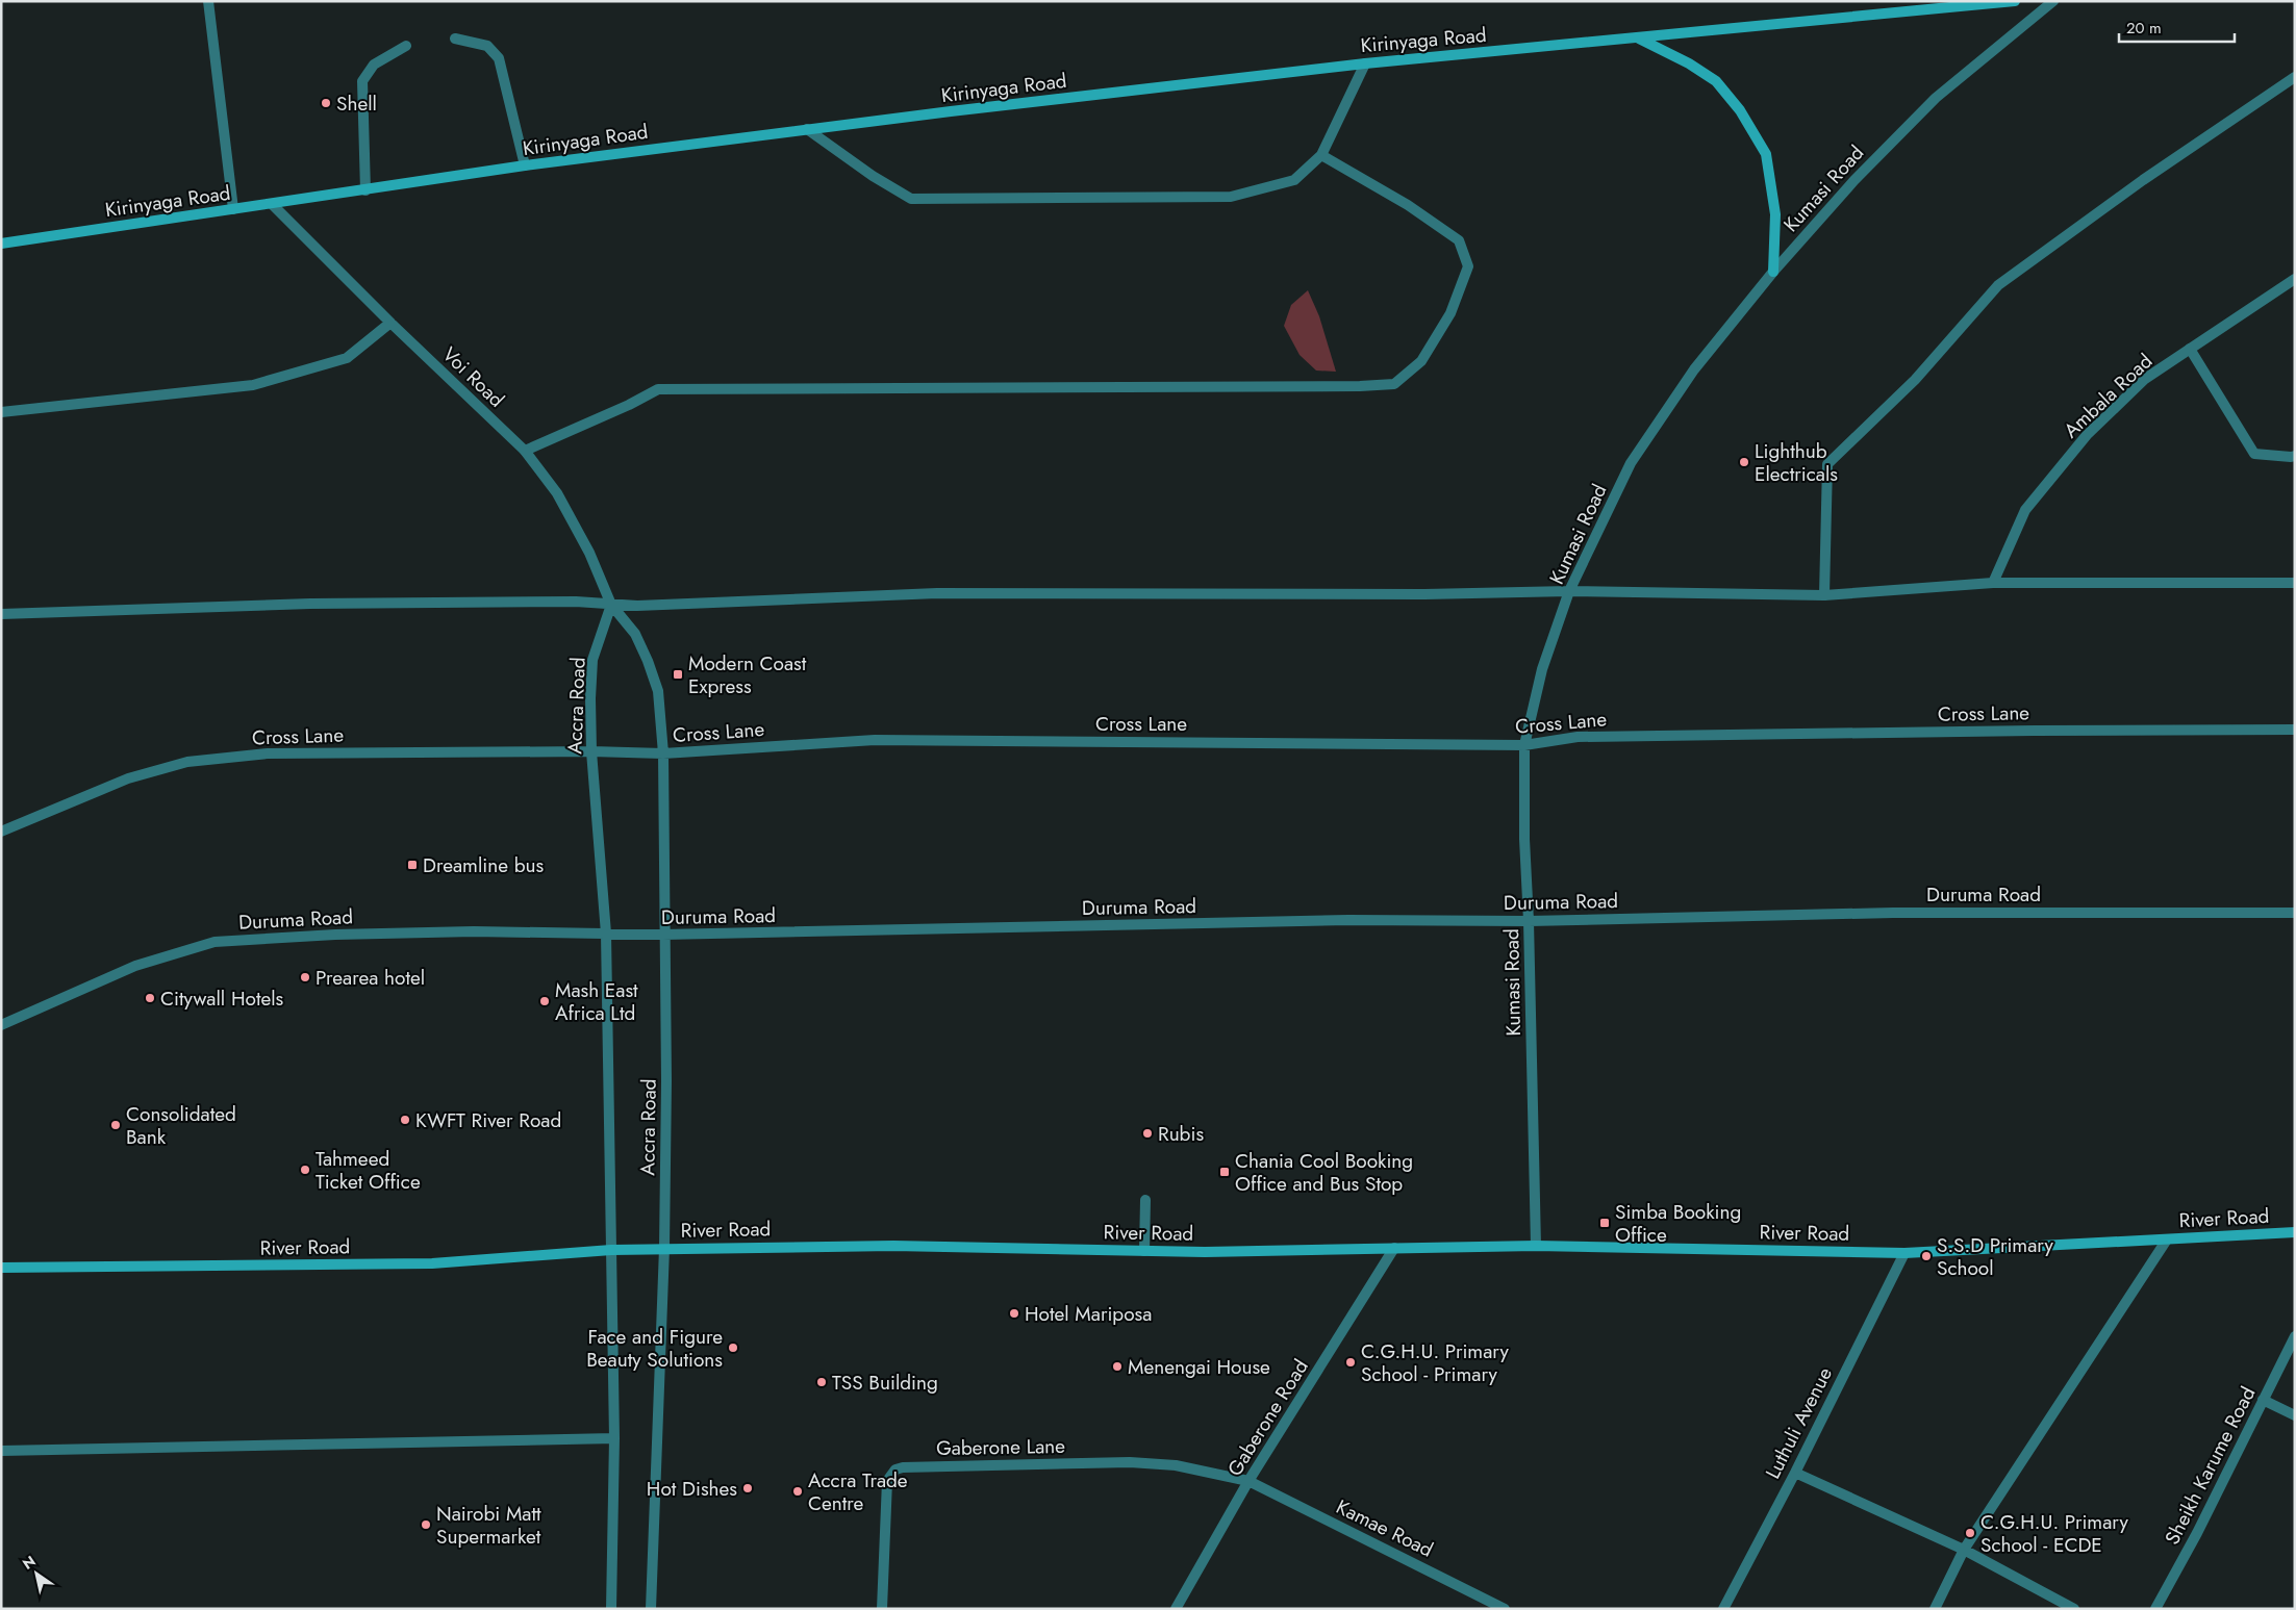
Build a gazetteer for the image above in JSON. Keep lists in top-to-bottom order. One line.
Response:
{"streets":{"street":["Kirinyaga Road","Kumasi Road","Voi Road","Ambala Road","Accra Road","Cross Lane","Duruma Road","River Road","Gaberone Road","Luthuli Avenue","Gaberone Lane","Sheikh Karume Road","Kamae Road"]},"crossings":[["Kirinyaga Road","Voi Road"],["Kumasi Road","Cross Lane"],["Kumasi Road","Duruma Road"],["Kumasi Road","River Road"],["Voi Road","Accra Road"],["Accra Road","Cross Lane"],["Accra Road","Duruma Road"],["Accra Road","River Road"],["River Road","Gaberone Road"],["River Road","Luthuli Avenue"],["Gaberone Road","Gaberone Lane"],["Gaberone Road","Kamae Road"],["Gaberone Lane","Kamae Road"]],"places":{"other":["Shell","Lighthub Electricals","Prearea hotel","Citywall Hotels","Mash East Africa Ltd","KWFT River Road","Consolidated Bank","Rubis","Tahmeed Ticket Office","S.S.D Primary School","Hotel Mariposa","Face and Figure Beauty Solutions","C.G.H.U. Primary School - Primary","Menengai House","TSS Building","Hot Dishes","Accra Trade Centre","Nairobi Matt Supermarket","C.G.H.U. Primary School - ECDE"],"transit":["Modern Coast Express","Dreamline bus","Chania Cool Booking Office and Bus Stop","Simba Booking Office"]},"scale_bar":"20 m","north":"top left"}
